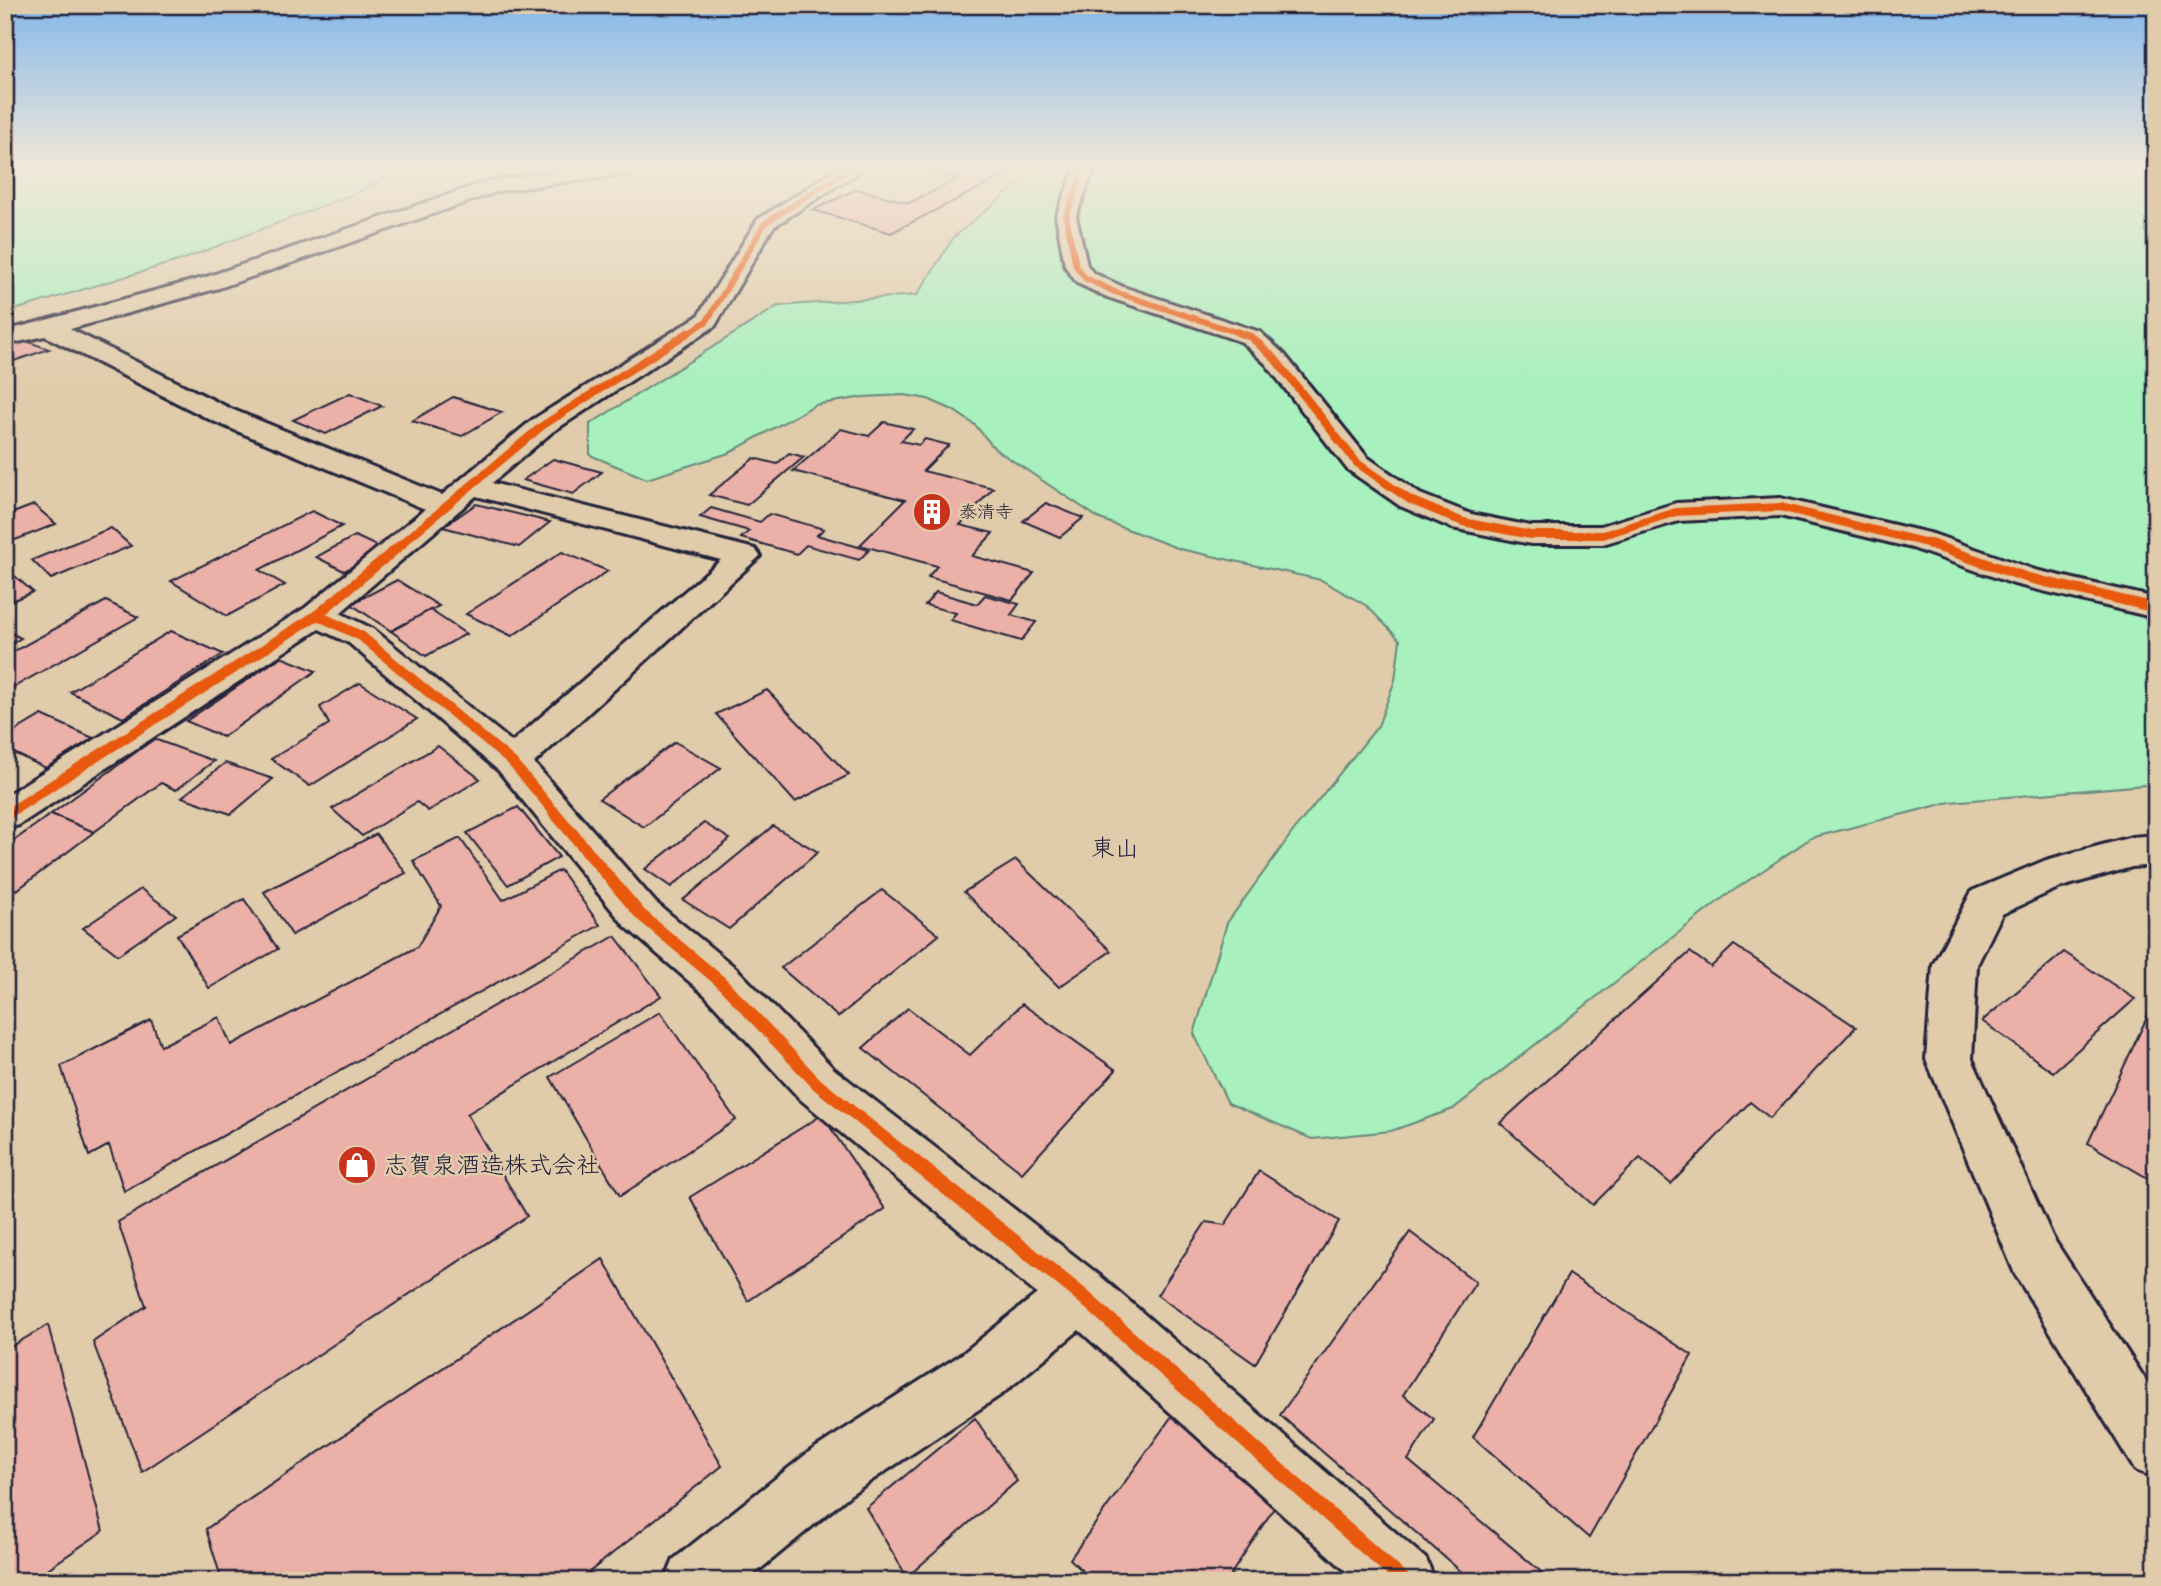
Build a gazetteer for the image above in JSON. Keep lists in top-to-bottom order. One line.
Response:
{"districts":["東山"],"places":{"building":["泰清寺"],"shop":["志賀泉酒造株式会社"]}}
